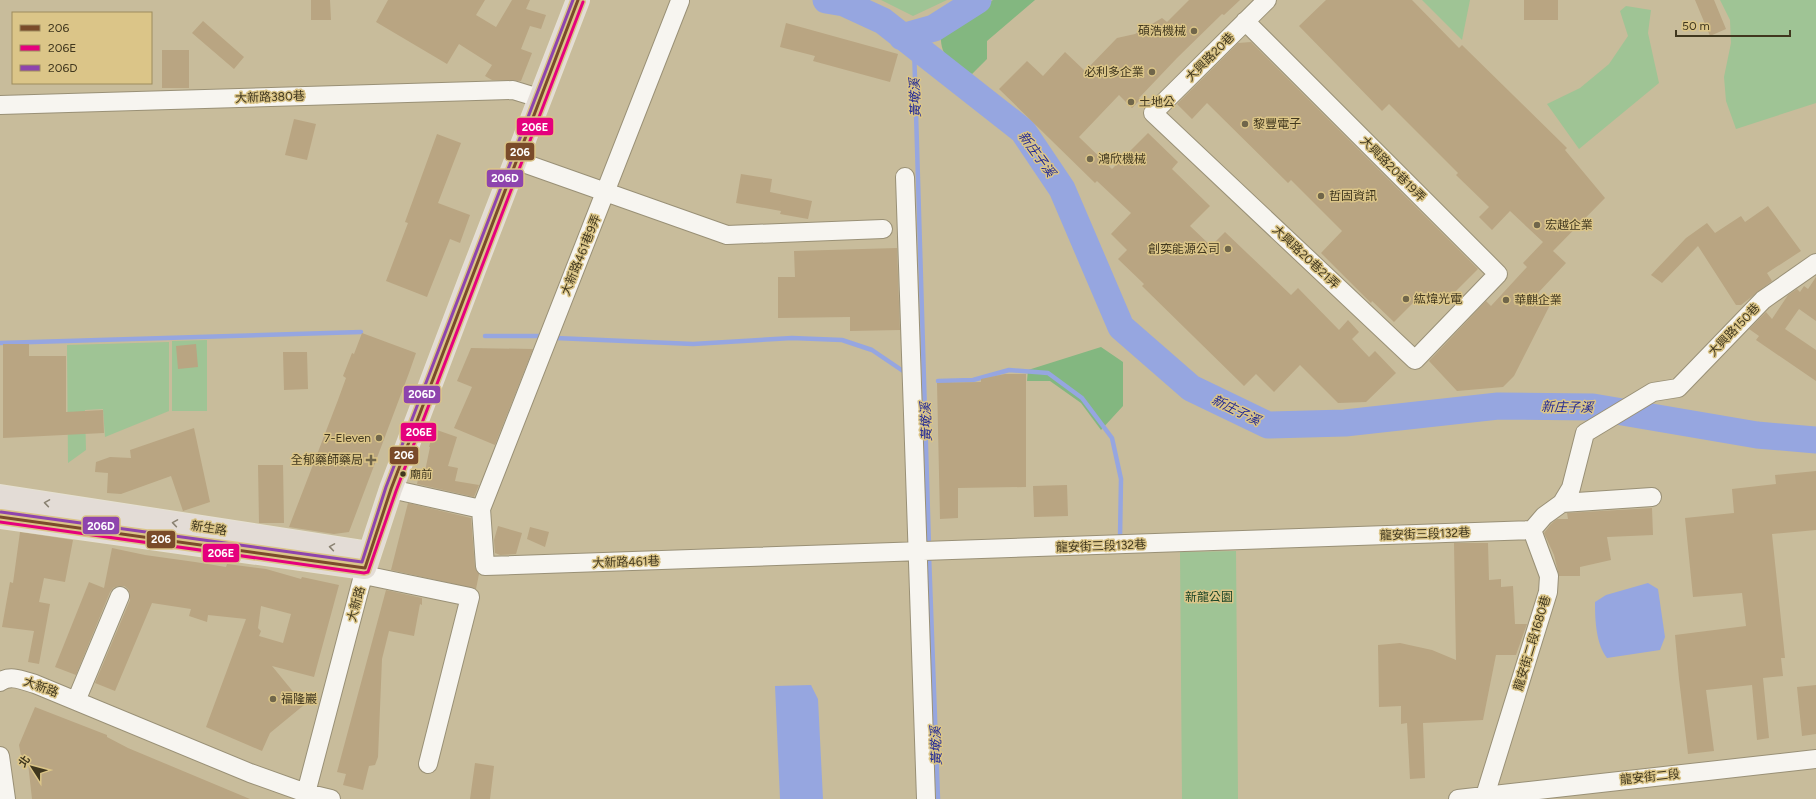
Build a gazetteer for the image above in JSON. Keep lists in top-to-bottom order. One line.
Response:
{"streets":{"main road":["新生路","大新路"],"street":["大興路20巷","大新路380巷","大興路20巷19弄","大新路461巷9弄","大興路20巷21弄","大興路150巷","龍安街三段132巷","大新路461巷","龍安街二段1680巷","龍安街二段"]},"crossings":[["大興路20巷","大興路20巷19弄"],["大興路20巷","大興路20巷21弄"],["大新路380巷","大新路"],["大興路20巷19弄","大興路20巷21弄"],["大新路461巷9弄","大新路461巷"],["新生路","大新路"],["龍安街三段132巷","大新路461巷"],["龍安街三段132巷","龍安街二段1680巷"],["龍安街二段1680巷","龍安街二段"]],"water":["黃墘溪","新庄子溪"],"parks":["新龍公園"],"places":{"other":["碩浩機械","必利多企業","土地公","黎豐電子","鴻欣機械","哲固資訊","宏越企業","創奕能源公司","紘煒光電","華麒企業","7-Eleven","廟前","福隆巖"],"health":["全郁藥師藥局"]},"lines":["transit line 206","transit line 206D","transit line 206E"],"legend":["206","206E","206D"],"scale_bar":"50 m","north":"top left"}
